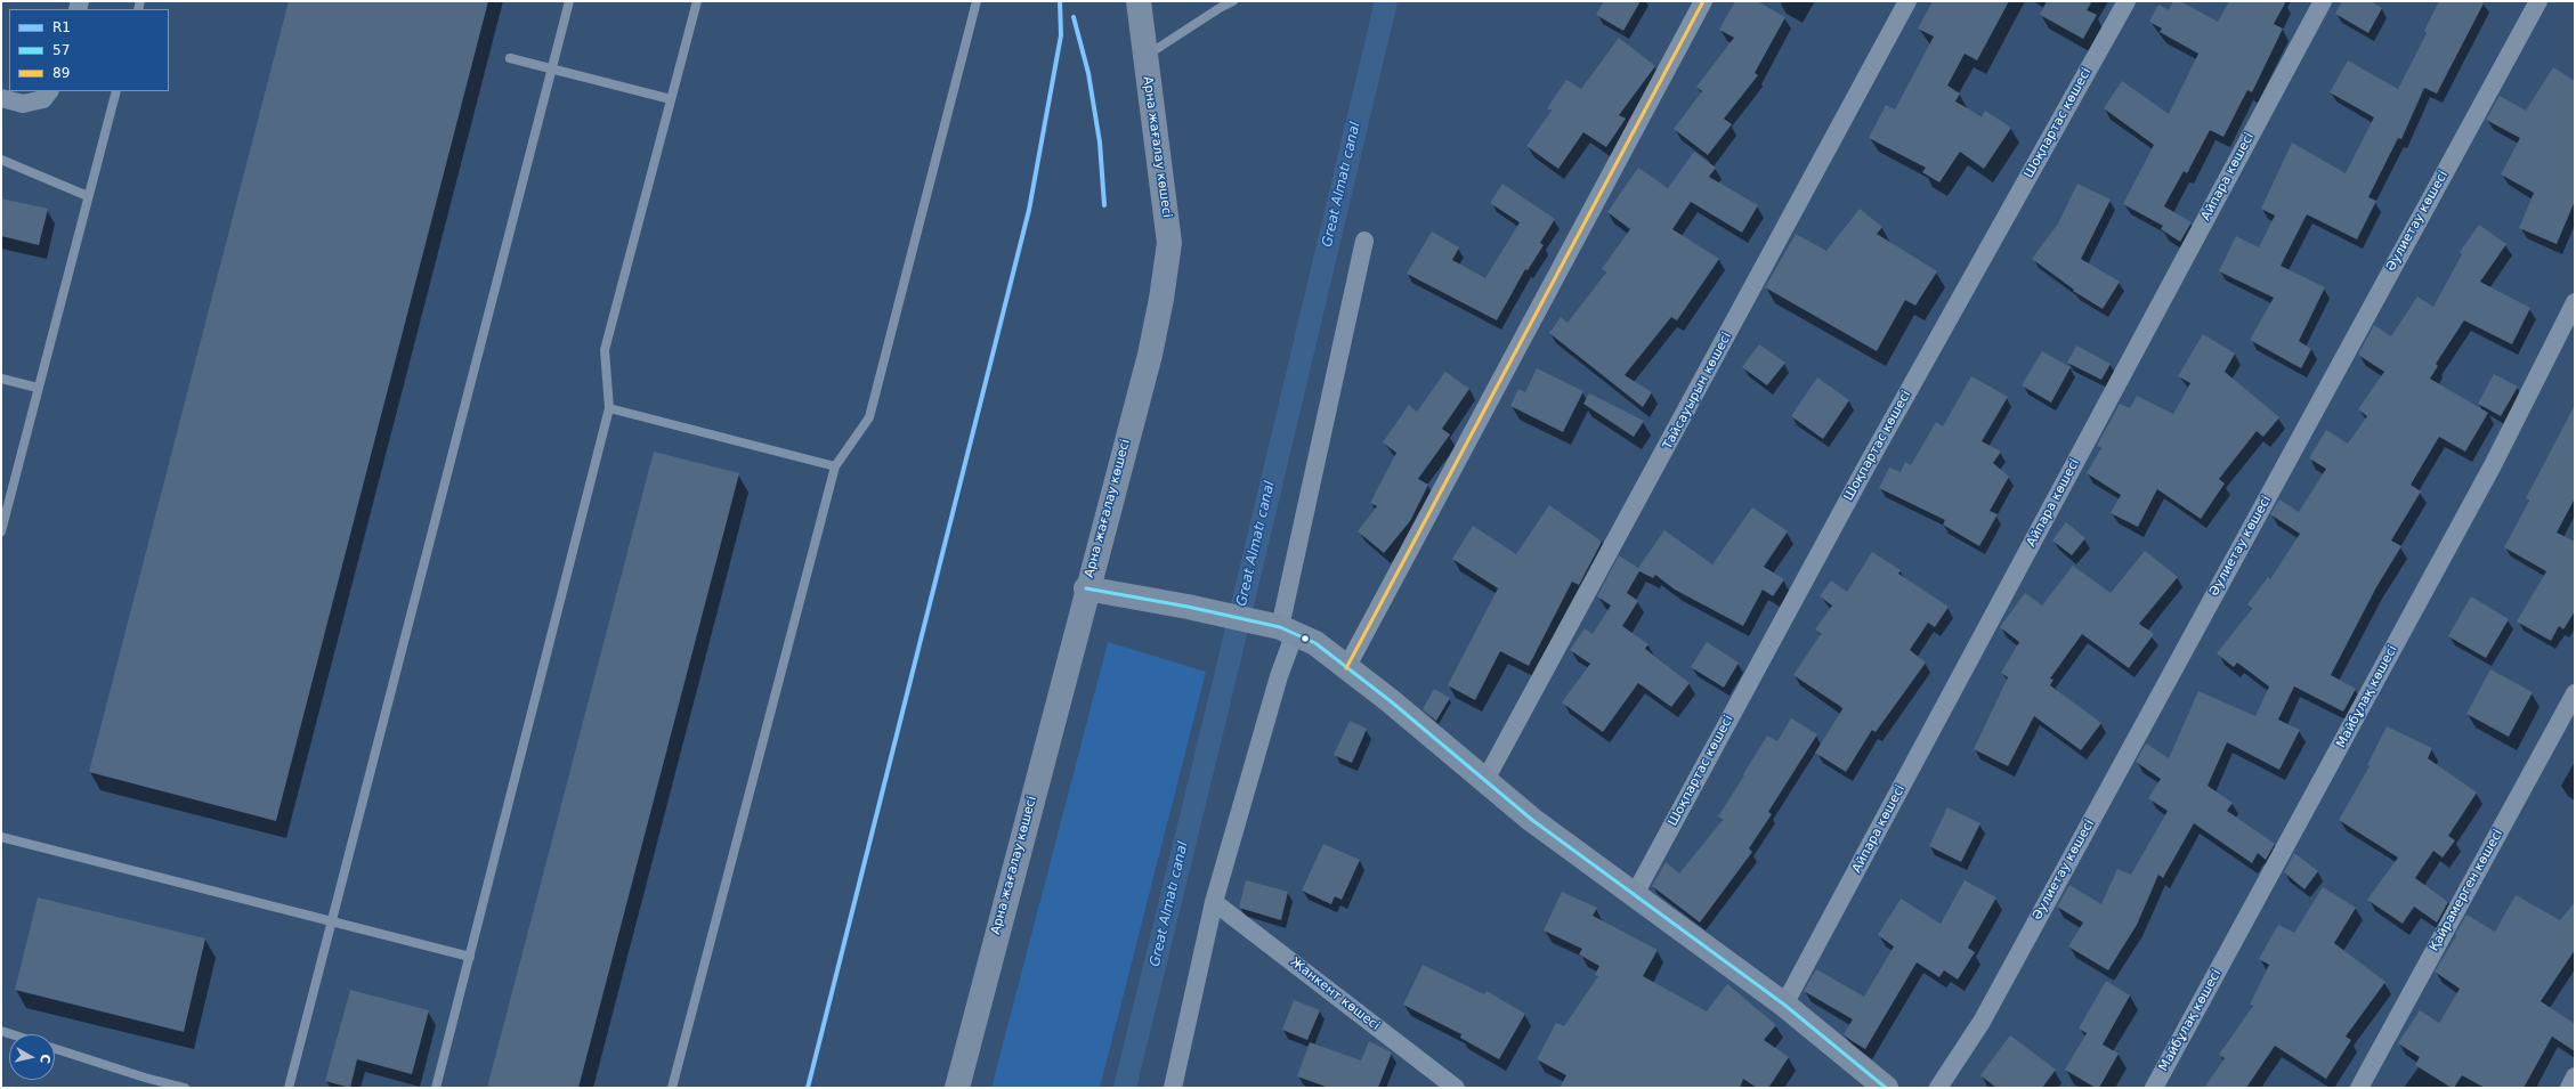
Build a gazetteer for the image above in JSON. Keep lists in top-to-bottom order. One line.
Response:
{"streets":{"street":["Шоқпартас көшесі","Арна жағалау көшесі","Айпара көшесі","Әулиетау көшесі","Тайсауырын көшесі","Майбұлақ көшесі","Қайрамерген көшесі","Жанкент көшесі"]},"water":["Great Almatı canal"],"lines":["transit line R1","transit line 89","transit line 57"],"legend":["R1","57","89"],"north":"right"}
